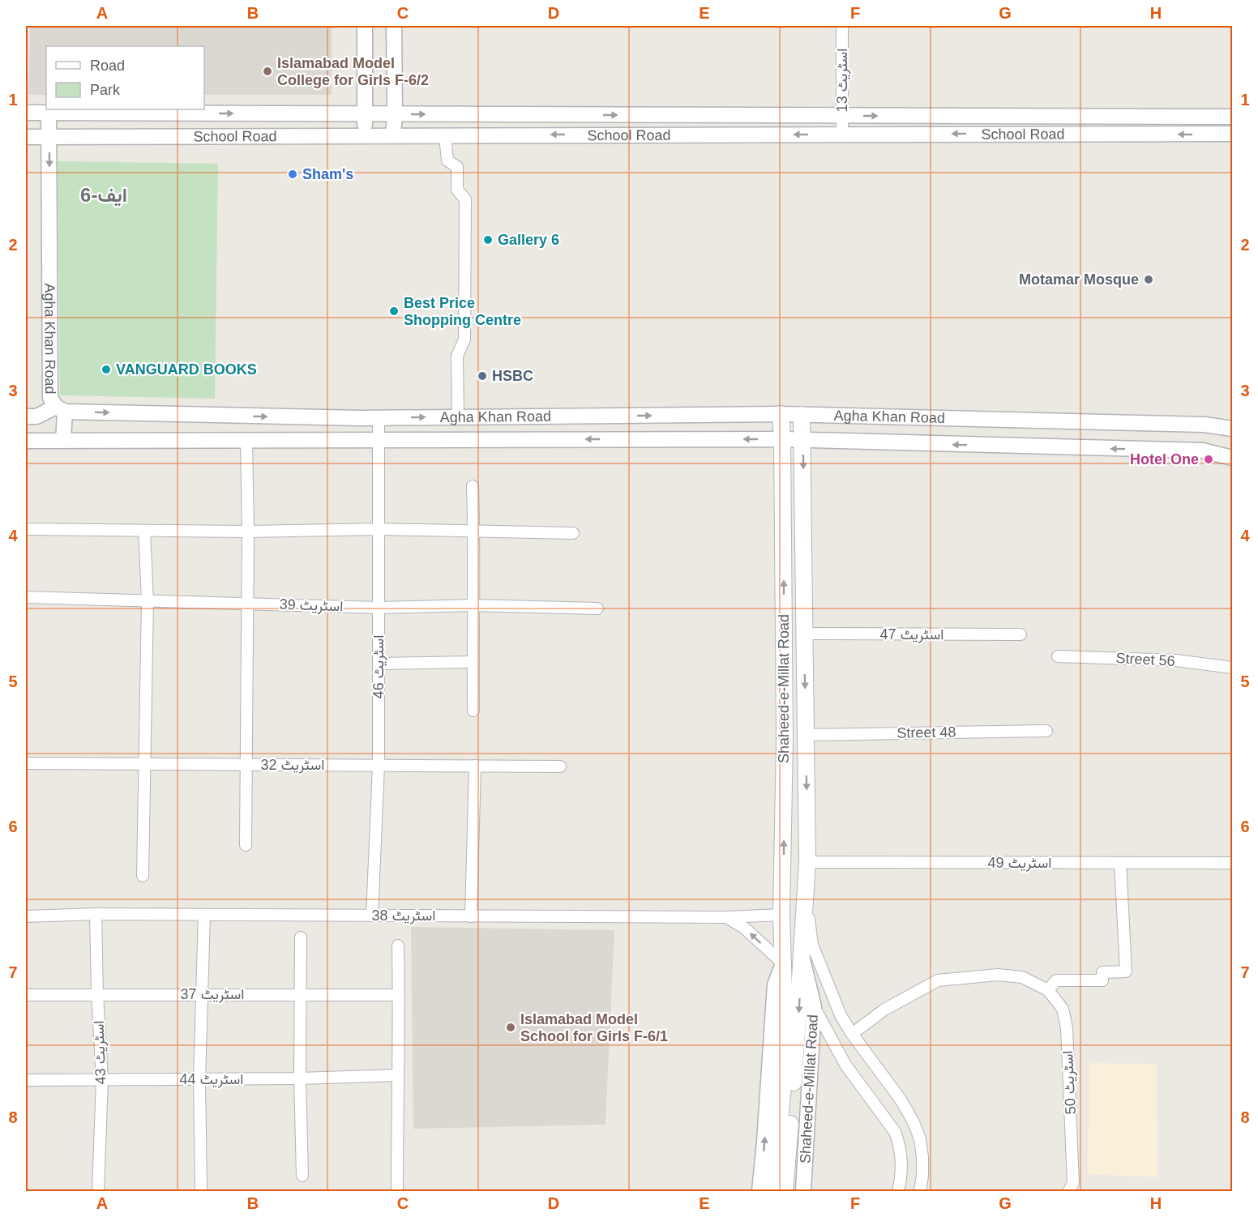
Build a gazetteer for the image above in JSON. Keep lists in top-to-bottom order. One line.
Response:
{"streets":{"main road":["Shaheed-e-Millat Road"],"street":["اسٹریٹ 13","School Road","Agha Khan Road","اسٹریٹ 39","اسٹریٹ 47","Street 56","اسٹریٹ 46","Street 48","اسٹریٹ 32","اسٹریٹ 49","اسٹریٹ 38","اسٹریٹ 37","اسٹریٹ 43","اسٹریٹ 44","اسٹریٹ 50"]},"crossings":[["اسٹریٹ 13","School Road"],["School Road","Agha Khan Road"],["Agha Khan Road","اسٹریٹ 46"],["Agha Khan Road","Shaheed-e-Millat Road"],["اسٹریٹ 39","اسٹریٹ 46"],["اسٹریٹ 47","Shaheed-e-Millat Road"],["اسٹریٹ 46","اسٹریٹ 32"],["اسٹریٹ 46","اسٹریٹ 38"],["Shaheed-e-Millat Road","Street 48"],["Shaheed-e-Millat Road","اسٹریٹ 49"],["Shaheed-e-Millat Road","اسٹریٹ 38"],["اسٹریٹ 38","اسٹریٹ 43"],["اسٹریٹ 37","اسٹریٹ 43"],["اسٹریٹ 43","اسٹریٹ 44"]],"districts":["ایف-6"],"places":["Islamabad Model College for Girls F-6/2","Sham's","Gallery 6","Motamar Mosque","Best Price Shopping Centre","VANGUARD BOOKS","HSBC","Hotel One","Islamabad Model School for Girls F-6/1"],"legend":["Road","Park"],"grid":{"columns":["A","B","C","D","E","F","G","H"],"rows":["1","2","3","4","5","6","7","8"]}}
